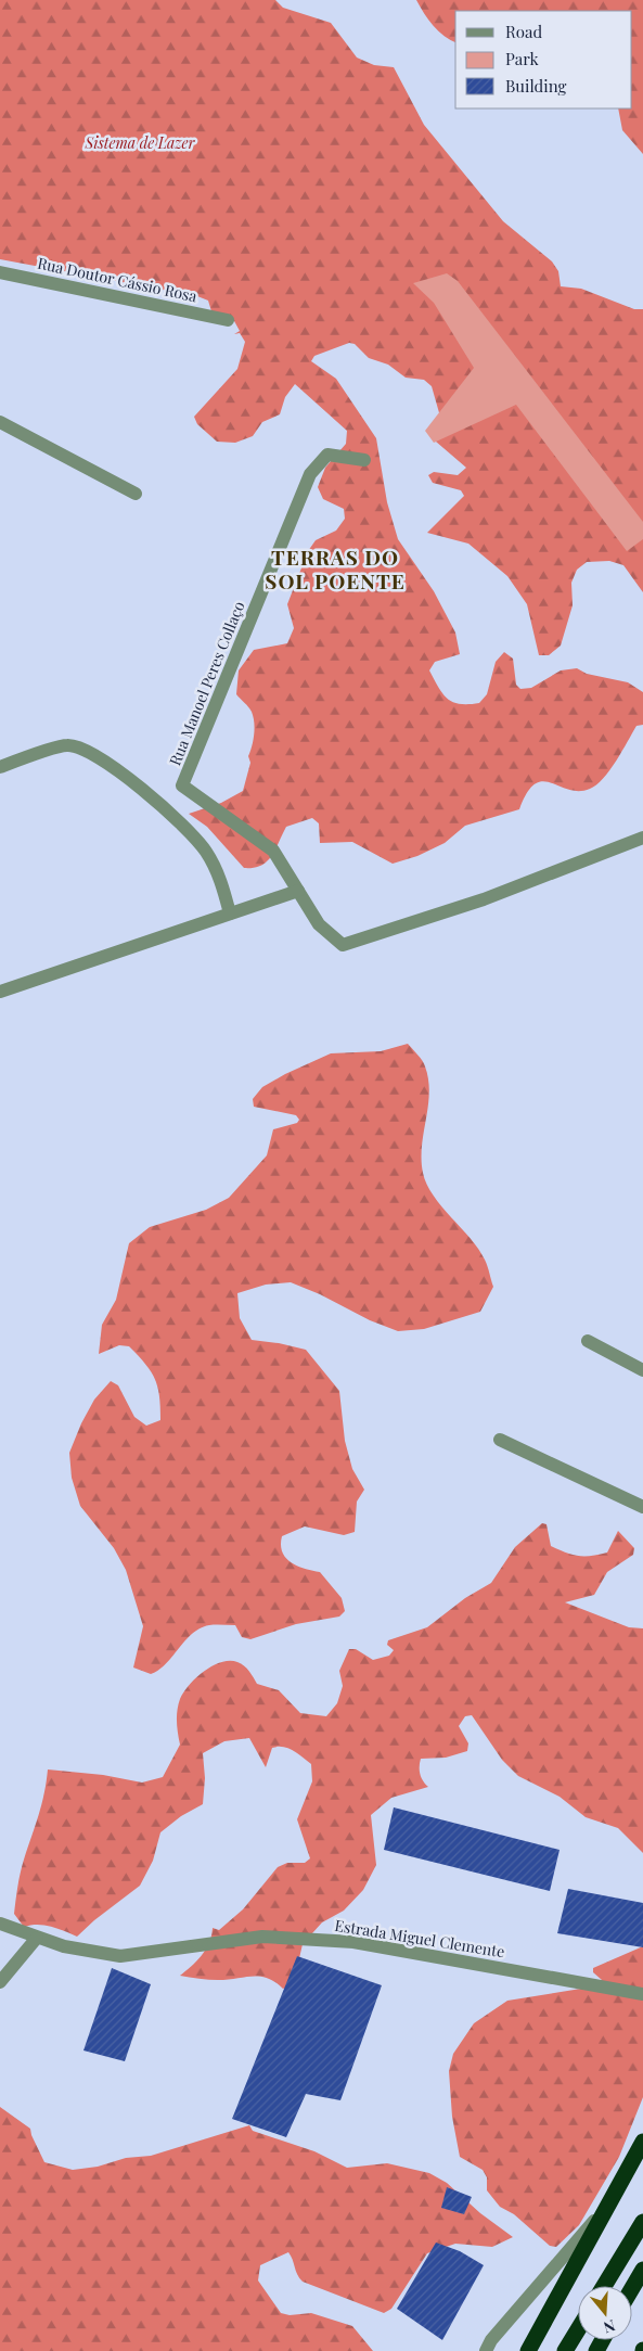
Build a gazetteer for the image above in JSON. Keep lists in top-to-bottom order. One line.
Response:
{"streets":{"street":["Rua Doutor Cássio Rosa","Rua Manoel Peres Collaço","Estrada Miguel Clemente"]},"districts":["TERRAS DO SOL POENTE"],"parks":["Sistema de Lazer"],"legend":["Road","Park","Building"],"north":"bottom"}
